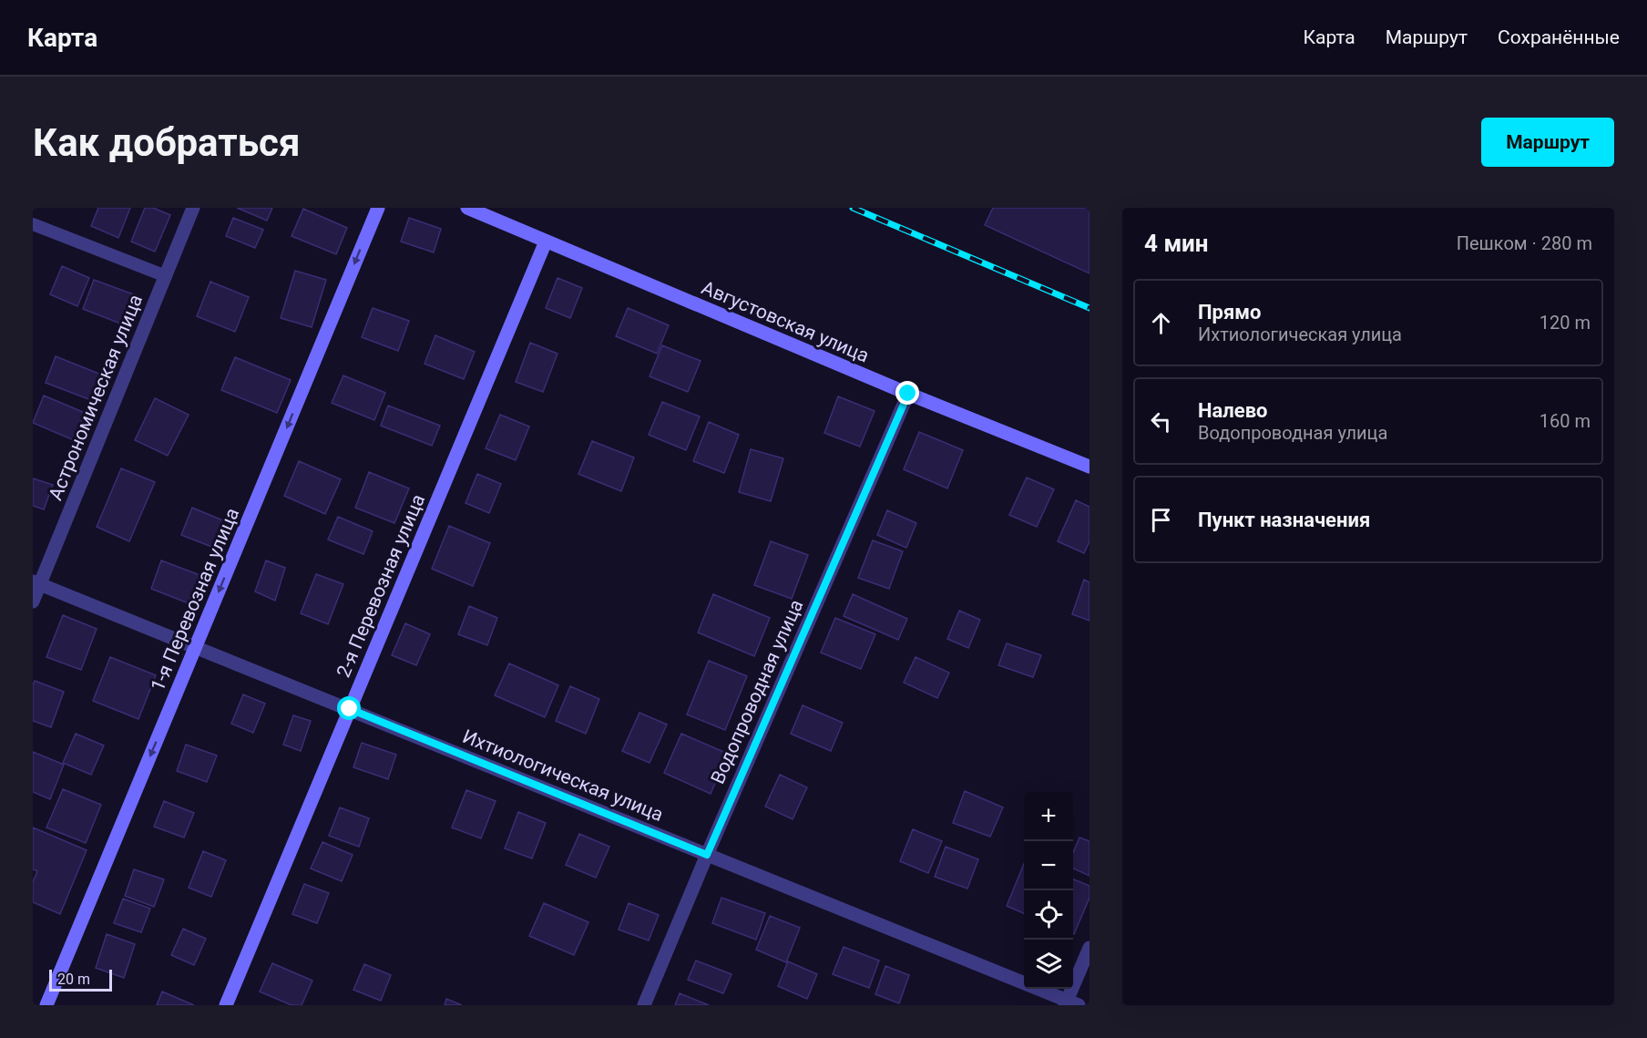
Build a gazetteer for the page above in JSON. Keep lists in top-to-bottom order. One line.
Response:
{"streets":{"street":["Августовская улица","Астрономическая улица","2-я Перевозная улица","1-я Перевозная улица","Водопроводная улица","Ихтиологическая улица"]},"crossings":[["Августовская улица","2-я Перевозная улица"],["Августовская улица","Водопроводная улица"],["Астрономическая улица","Ихтиологическая улица"],["2-я Перевозная улица","Ихтиологическая улица"],["1-я Перевозная улица","Ихтиологическая улица"],["Водопроводная улица","Ихтиологическая улица"]],"one_way":["1-я Перевозная улица"],"scale_bar":"20 m","page":{"header":"Карта","nav":["Карта","Маршрут","Сохранённые"],"buttons":"Маршрут","title":"Как добраться","heading":["4 мин","Пешком · 280 m"],"list":[["Прямо","Ихтиологическая улица","120 m"],["Налево","Водопроводная улица","160 m"],"Пункт назначения"],"map_buttons":["+","−"],"scale":"20 m"}}
